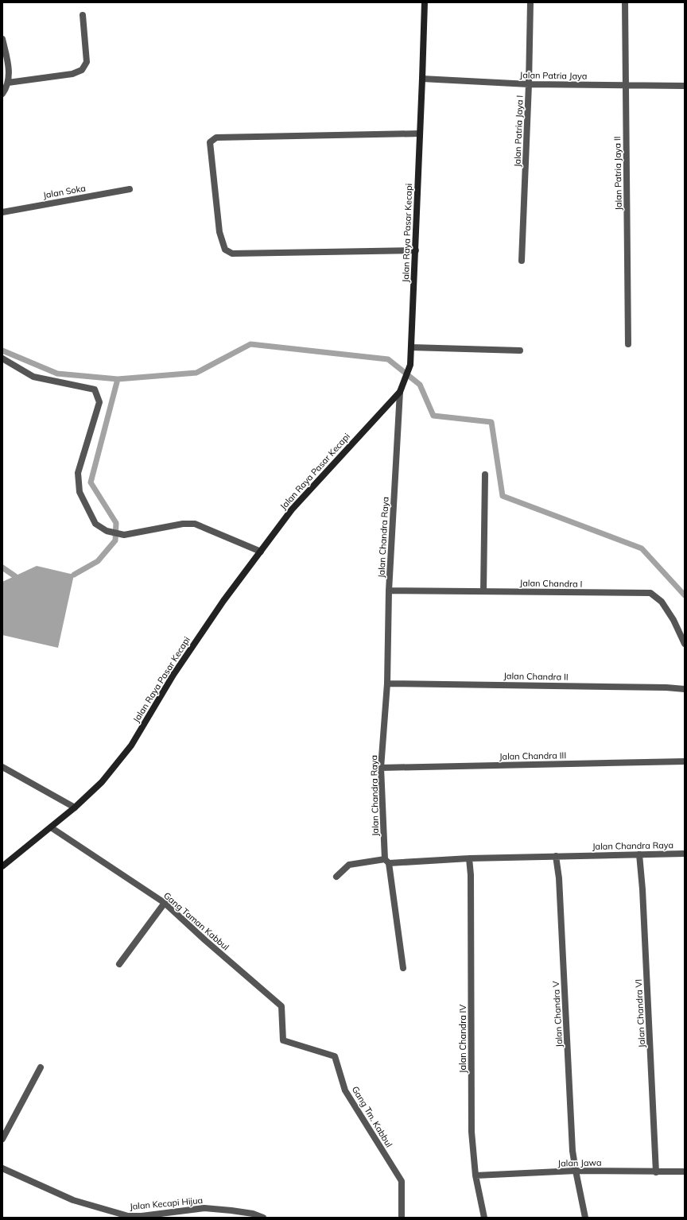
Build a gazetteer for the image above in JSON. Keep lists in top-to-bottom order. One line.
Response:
{"streets":{"street":["Jalan Patria Jaya","Jalan Patria Jaya I","Jalan Patria Jaya II","Jalan Soka","Jalan Raya Pasar Kecapi","Jalan Chandra Raya","Jalan Chandra I","Jalan Chandra II","Jalan Chandra III","Gang Taman Kabbul","Jalan Chandra VI","Jalan Chandra V","Jalan Chandra IV","Gang Tm. Kabbul","Jalan Jawa","Jalan Kecapi Hijua"]},"crossings":[["Jalan Patria Jaya","Jalan Patria Jaya I"],["Jalan Patria Jaya","Jalan Patria Jaya II"],["Jalan Patria Jaya","Jalan Raya Pasar Kecapi"],["Jalan Raya Pasar Kecapi","Jalan Chandra Raya"],["Jalan Raya Pasar Kecapi","Gang Taman Kabbul"],["Jalan Chandra Raya","Jalan Chandra I"],["Jalan Chandra Raya","Jalan Chandra II"],["Jalan Chandra Raya","Jalan Chandra III"],["Jalan Chandra Raya","Jalan Chandra VI"],["Jalan Chandra Raya","Jalan Chandra V"],["Jalan Chandra Raya","Jalan Chandra IV"],["Gang Taman Kabbul","Gang Tm. Kabbul"],["Jalan Chandra VI","Jalan Jawa"],["Jalan Chandra V","Jalan Jawa"],["Jalan Chandra IV","Jalan Jawa"]]}
